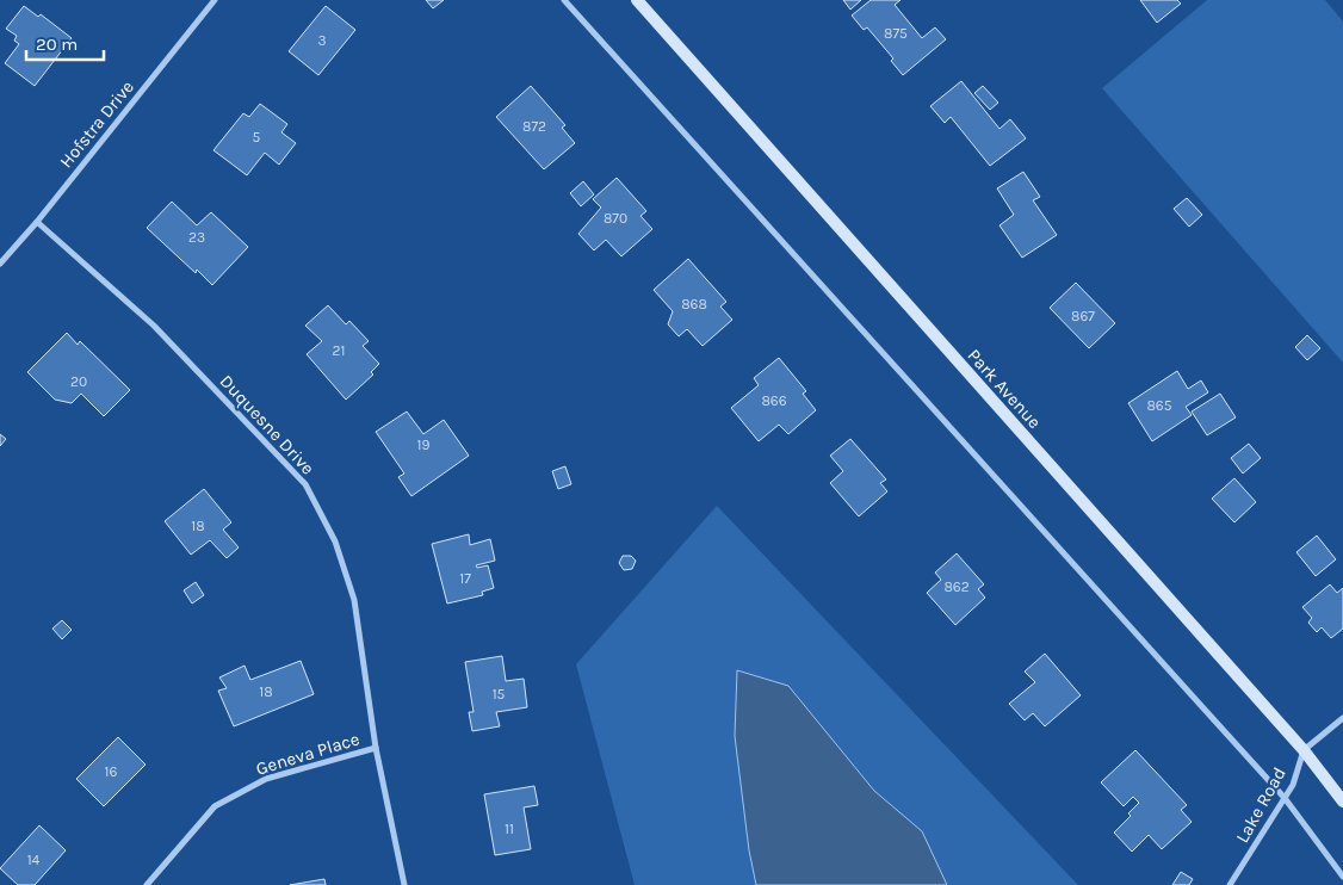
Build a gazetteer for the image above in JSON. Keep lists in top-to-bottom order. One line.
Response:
{"streets":{"main road":["Park Avenue"],"street":["Hofstra Drive","Duquesne Drive","Geneva Place","Lake Road"]},"crossings":[["Hofstra Drive","Duquesne Drive"],["Park Avenue","Lake Road"],["Duquesne Drive","Geneva Place"]],"house_numbers":["875","3","872","5","870","23","868","867","21","20","866","865","19","18","17","862","18","15","16","11","14"],"scale_bar":"20 m"}
